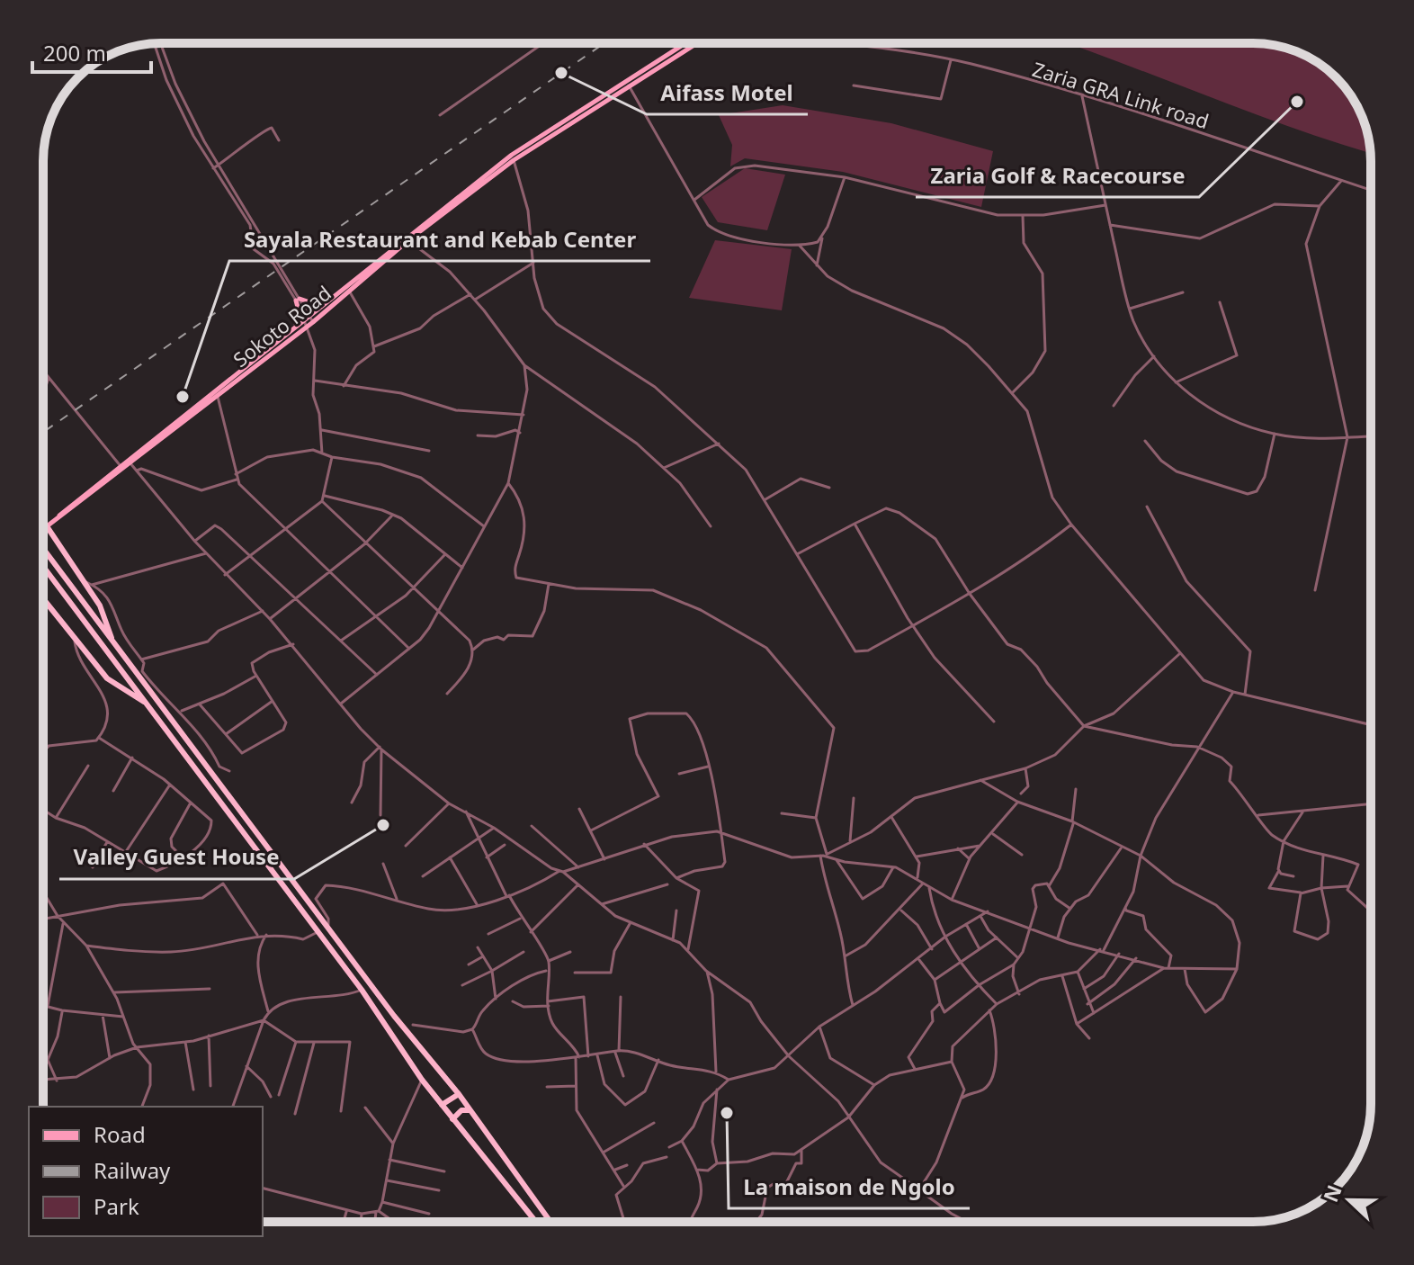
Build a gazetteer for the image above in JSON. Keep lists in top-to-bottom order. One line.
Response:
{"streets":{"main road":["Sokoto Road"],"street":["Zaria GRA Link road"]},"places":["Aifass Motel","Zaria Golf & Racecourse","Sayala Restaurant and Kebab Center","Valley Guest House","La maison de Ngolo"],"legend":["Road","Railway","Park"],"scale_bar":"200 m","north":"left"}
